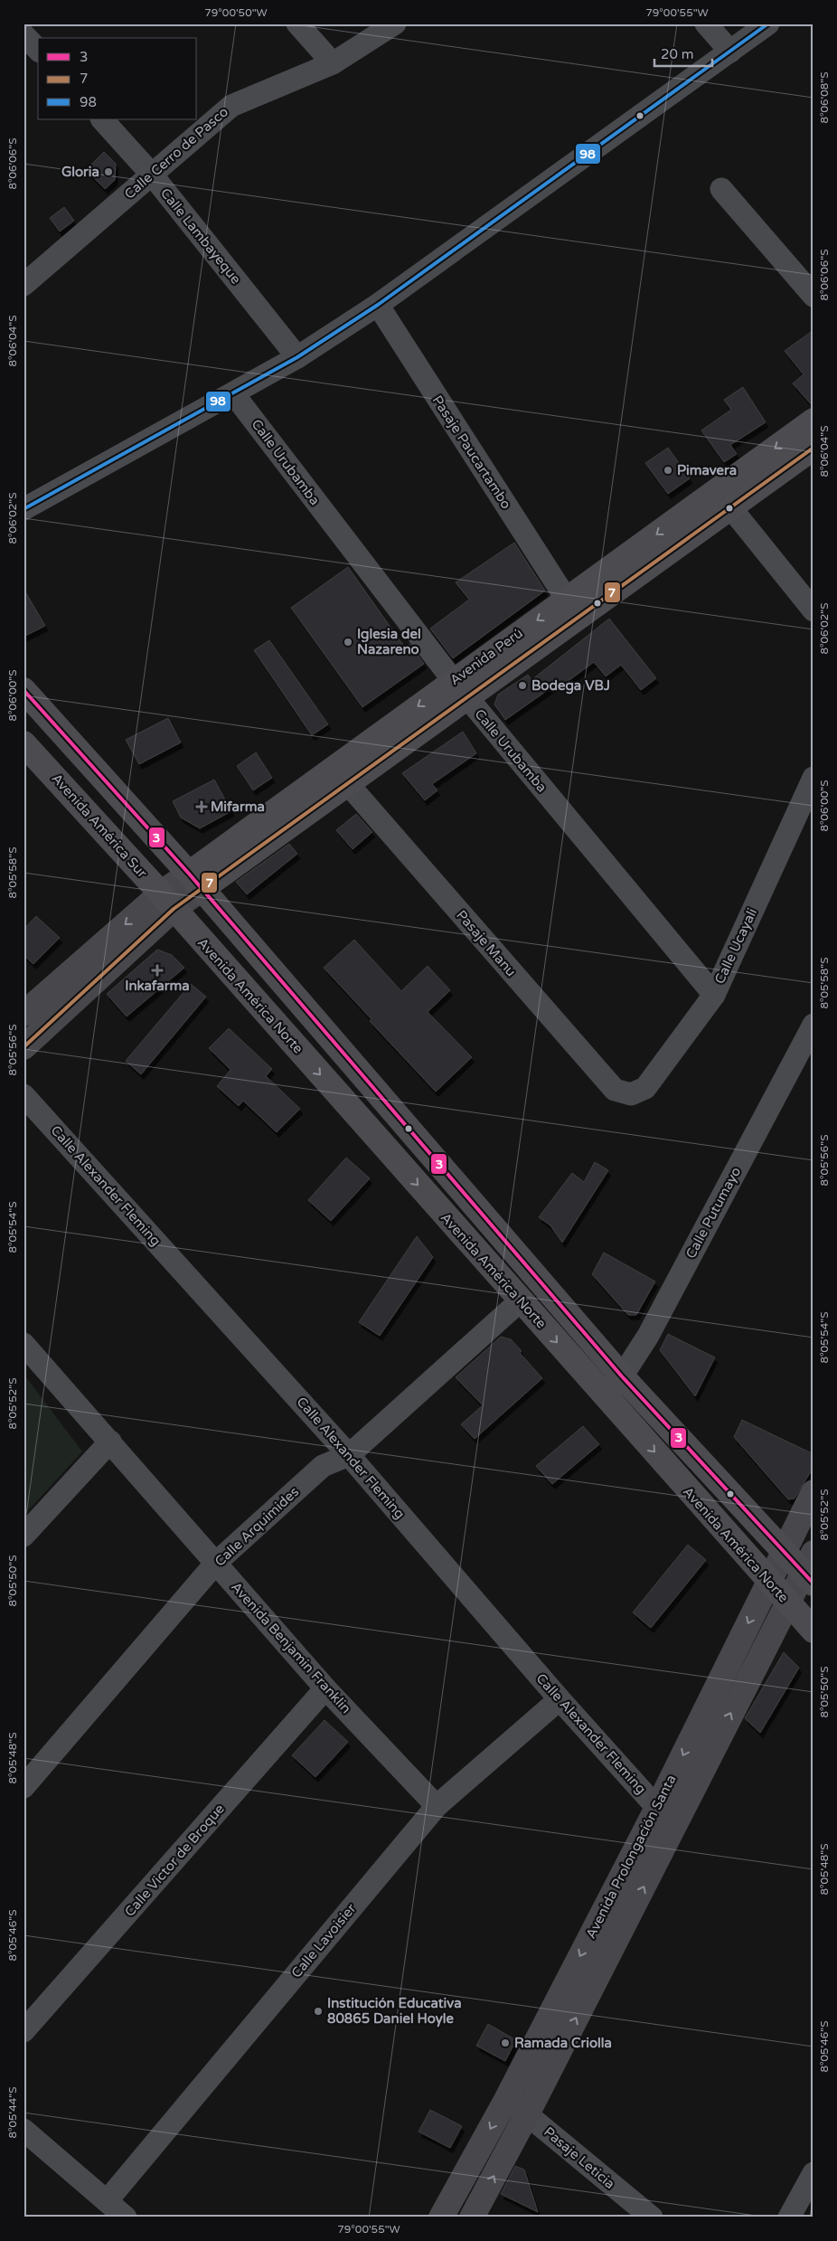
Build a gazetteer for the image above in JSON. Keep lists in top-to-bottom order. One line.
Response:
{"streets":{"main road":["Avenida Perú","Avenida América Sur","Avenida América Norte"],"street":["Calle Cerro de Pasco","Calle Lambayeque","Pasaje Paucartambo","Calle Urubamba","Pasaje Manu","Calle Ucayali","Calle Alexander Fleming","Calle Putumayo","Calle Arquimides","Avenida Benjamin Franklin","Avenida Prolongación Santa","Calle Victor de Broque","Calle Lavoisier","Pasaje Leticia"]},"crossings":[["Calle Cerro de Pasco","Calle Lambayeque"],["Pasaje Paucartambo","Avenida Perú"],["Calle Urubamba","Avenida Perú"],["Calle Urubamba","Calle Ucayali"],["Avenida Perú","Avenida América Sur"],["Avenida Perú","Pasaje Manu"],["Avenida Perú","Avenida América Norte"],["Avenida América Sur","Avenida América Norte"],["Pasaje Manu","Calle Ucayali"],["Avenida América Norte","Calle Putumayo"],["Avenida América Norte","Calle Arquimides"],["Avenida América Norte","Avenida Prolongación Santa"],["Calle Alexander Fleming","Calle Arquimides"],["Calle Alexander Fleming","Avenida Prolongación Santa"],["Calle Alexander Fleming","Calle Lavoisier"],["Calle Arquimides","Avenida Benjamin Franklin"],["Avenida Benjamin Franklin","Calle Victor de Broque"],["Avenida Benjamin Franklin","Calle Lavoisier"],["Avenida Prolongación Santa","Pasaje Leticia"]],"places":{"other":["Gloria","Pimavera","Iglesia del Nazareno","Bodega VBJ","Institución Educativa 80865 Daniel Hoyle","Ramada Criolla"],"health":["Mifarma","Inkafarma"]},"lines":["transit line 98","transit line 7","transit line 3"],"legend":["3","7","98"],"scale_bar":"20 m","coordinates":["79°00'50\"W","79°00'55\"W","8°06'08\"S","8°06'06\"S","8°06'04\"S","8°06'02\"S","8°06'00\"S","8°05'58\"S","8°05'56\"S","8°05'54\"S","8°05'52\"S","8°05'50\"S","8°05'48\"S","8°05'46\"S","8°05'44\"S"]}
